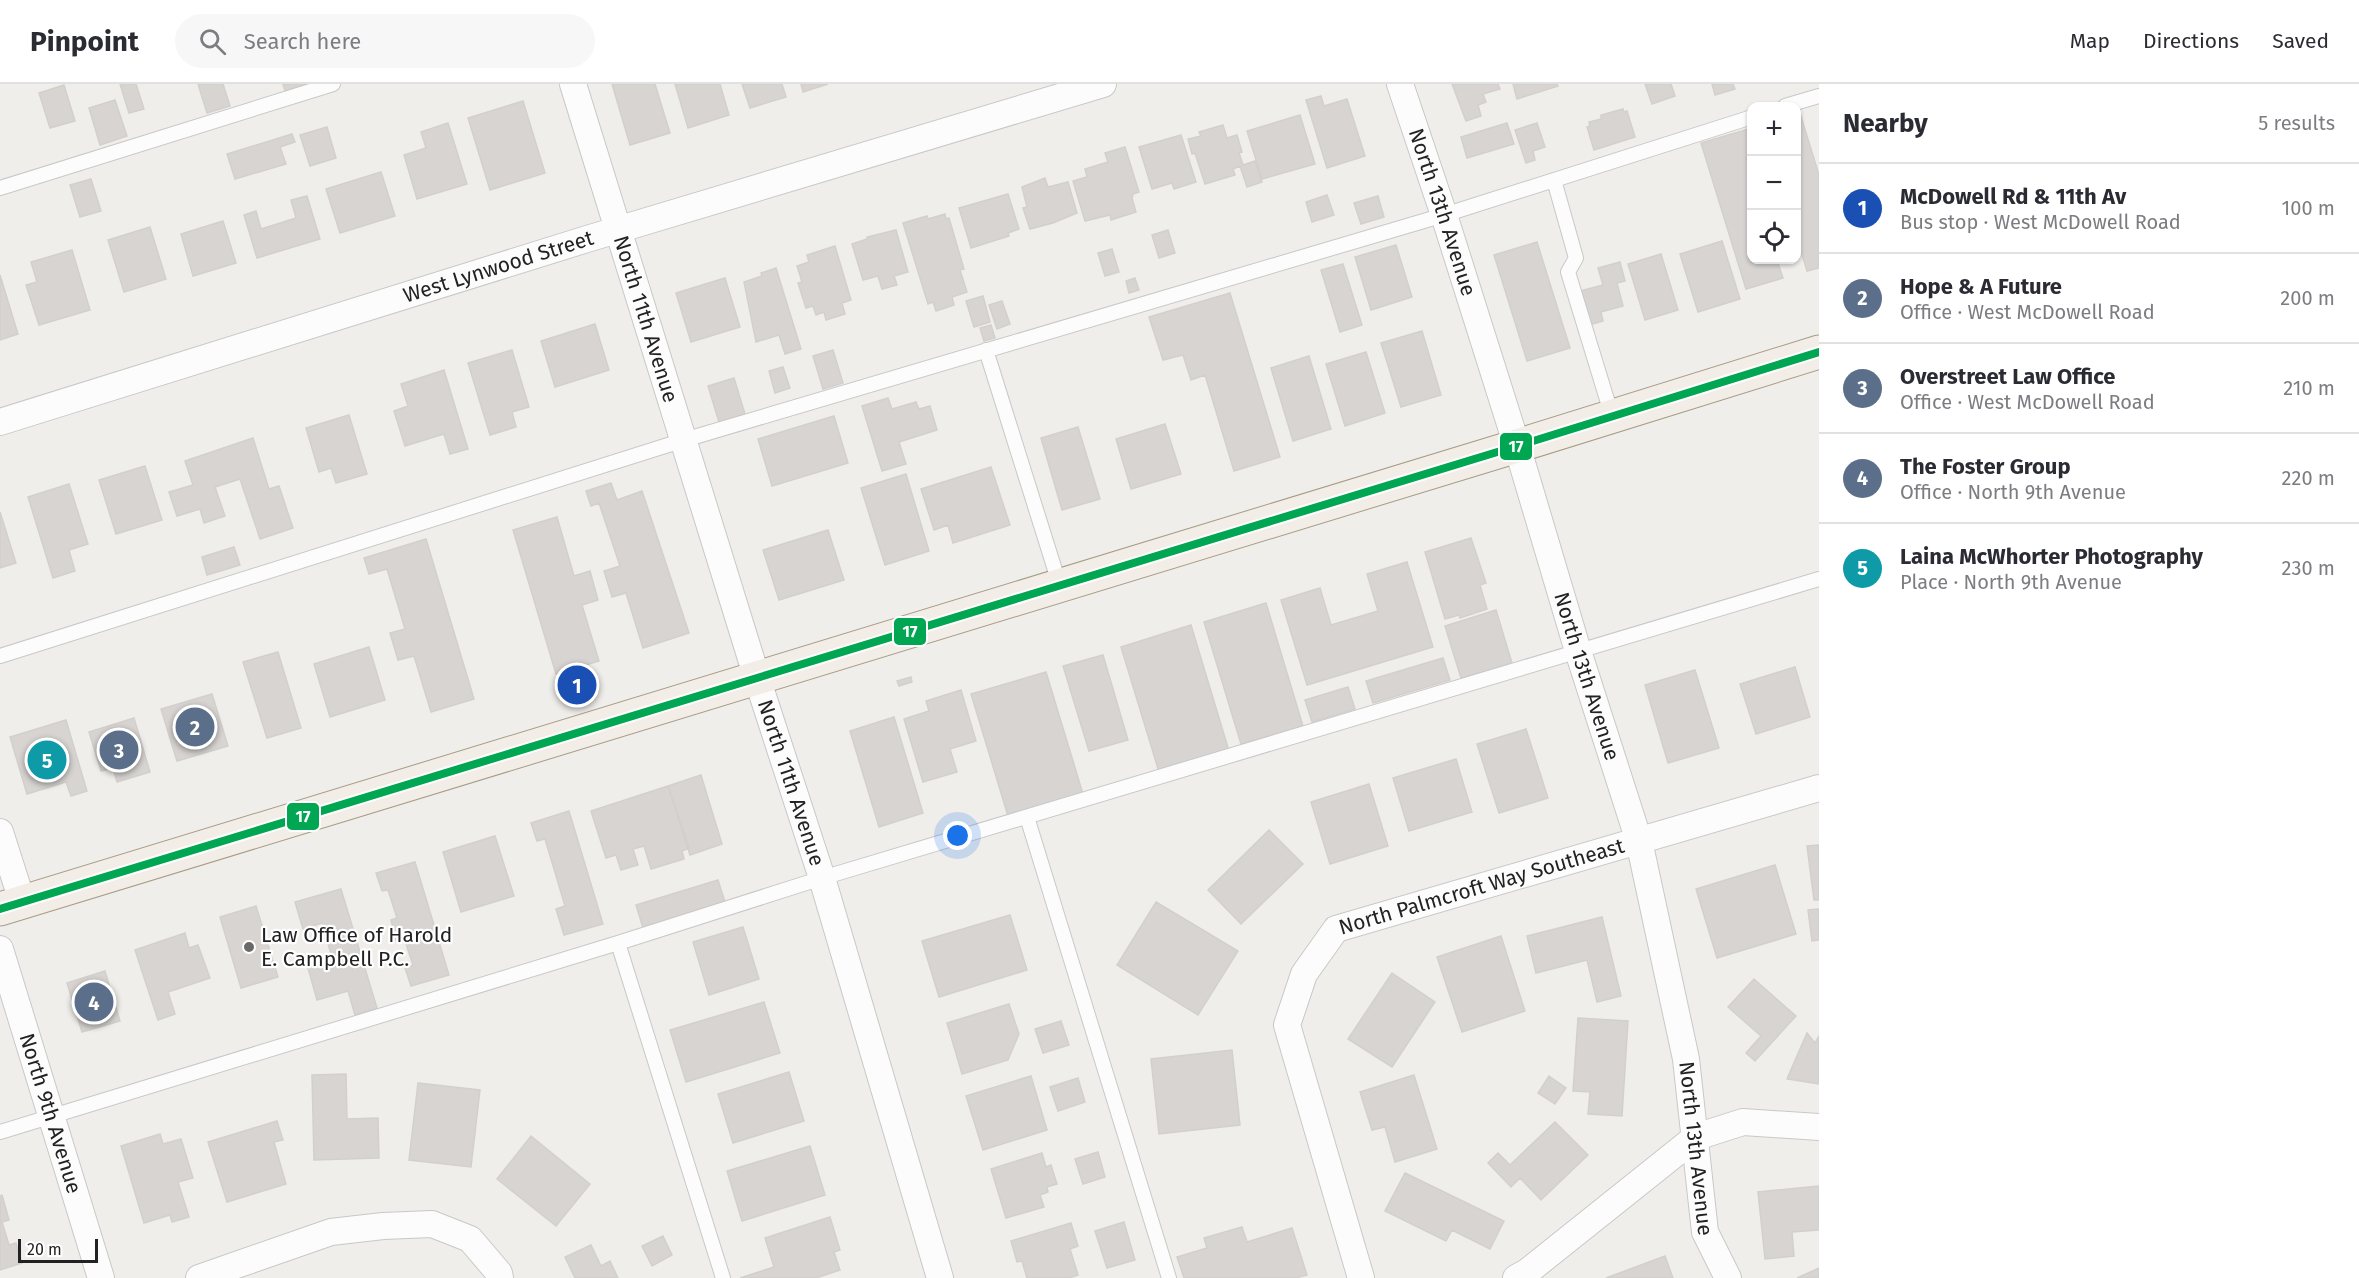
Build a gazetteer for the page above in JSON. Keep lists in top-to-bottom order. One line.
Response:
{"streets":{"street":["North 13th Avenue","West Lynwood Street","North 11th Avenue","North Palmcroft Way Southeast","North 9th Avenue"]},"crossings":[["North 13th Avenue","North Palmcroft Way Southeast"],["West Lynwood Street","North 11th Avenue"]],"places":["Law Office of Harold E. Campbell P.C."],"lines":["transit line 17"],"scale_bar":"20 m","page":{"header":"Pinpoint","search":"Search here","nav":["Map","Directions","Saved"],"heading":["Nearby","5 results"],"map_buttons":["+","−"],"list":[{"mark":"1","name":"McDowell Rd & 11th Av","note":"Bus stop · West McDowell Road","value":"100 m"},{"mark":"2","name":"Hope & A Future","note":"Office · West McDowell Road","value":"200 m"},{"mark":"3","name":"Overstreet Law Office","note":"Office · West McDowell Road","value":"210 m"},{"mark":"4","name":"The Foster Group","note":"Office · North 9th Avenue","value":"220 m"},{"mark":"5","name":"Laina McWhorter Photography","note":"Place · North 9th Avenue","value":"230 m"}],"pins":["1","2","3","5","4"],"scale":"20 m"}}
